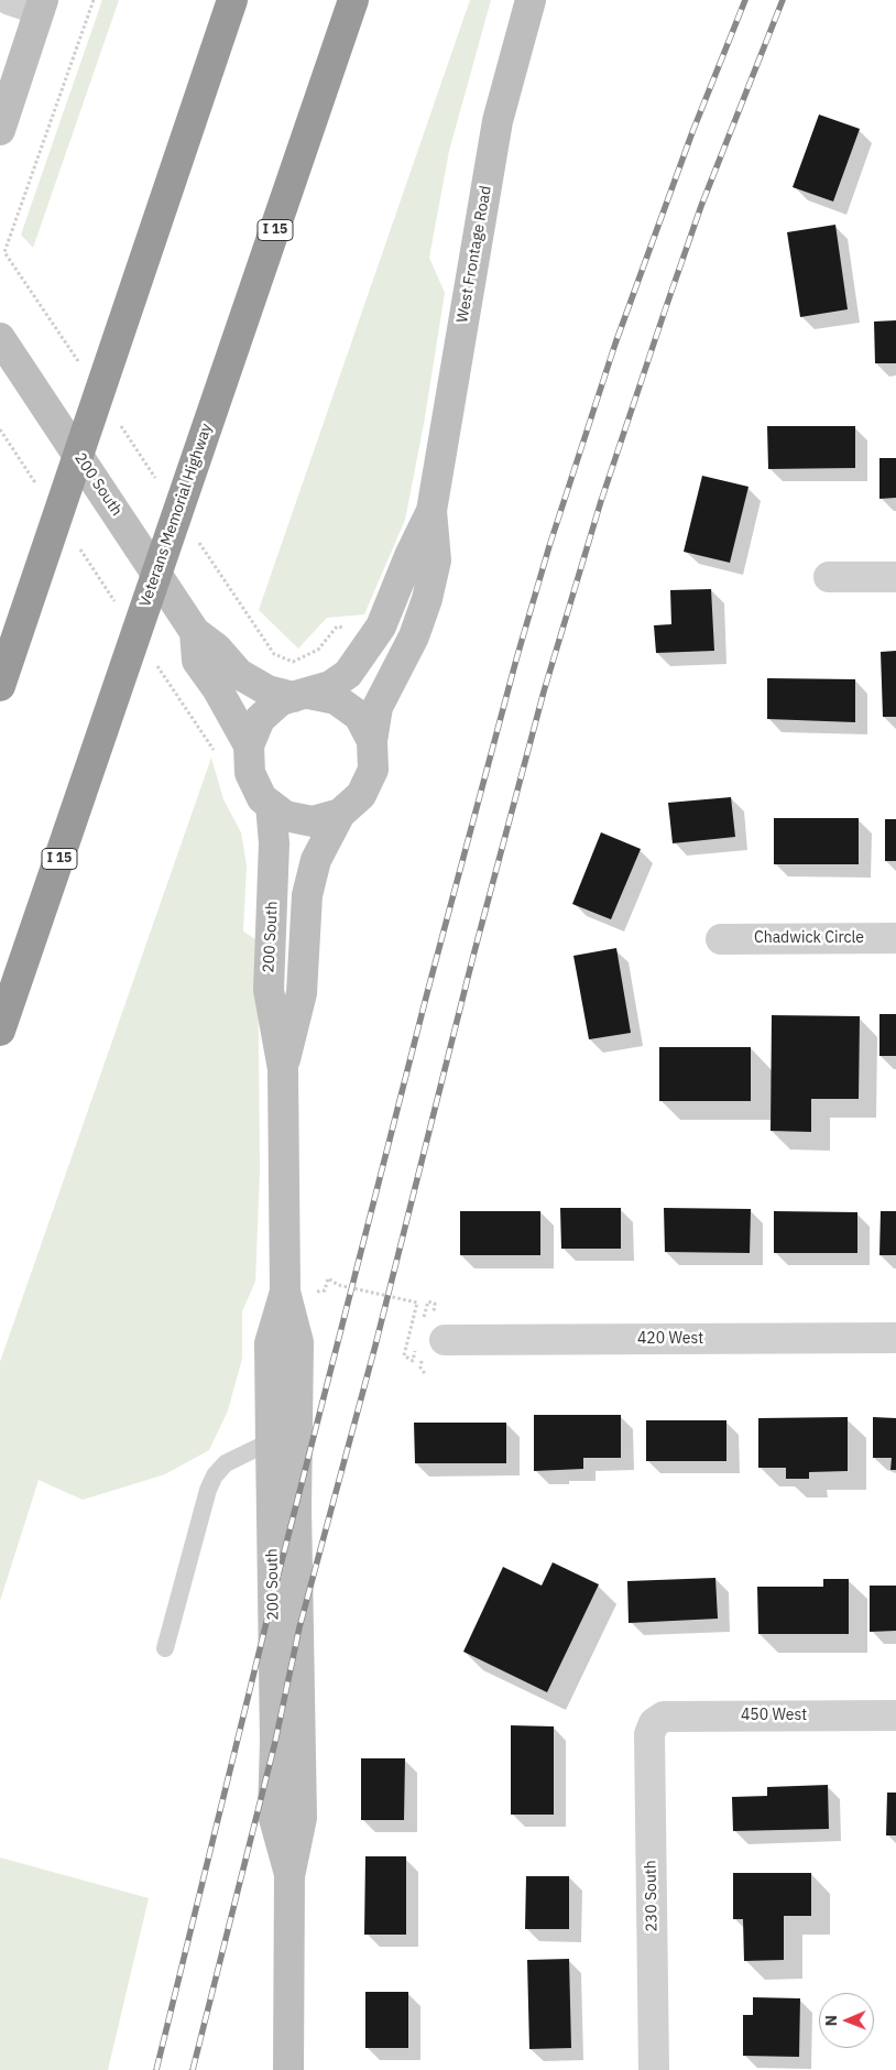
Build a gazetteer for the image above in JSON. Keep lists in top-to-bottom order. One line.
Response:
{"streets":{"highway":["I 15","Veterans Memorial Highway"],"street":["West Frontage Road","200 South","Chadwick Circle","420 West","450 West","230 South"]},"crossings":[["West Frontage Road","200 South"],["450 West","230 South"]],"north":"left"}
